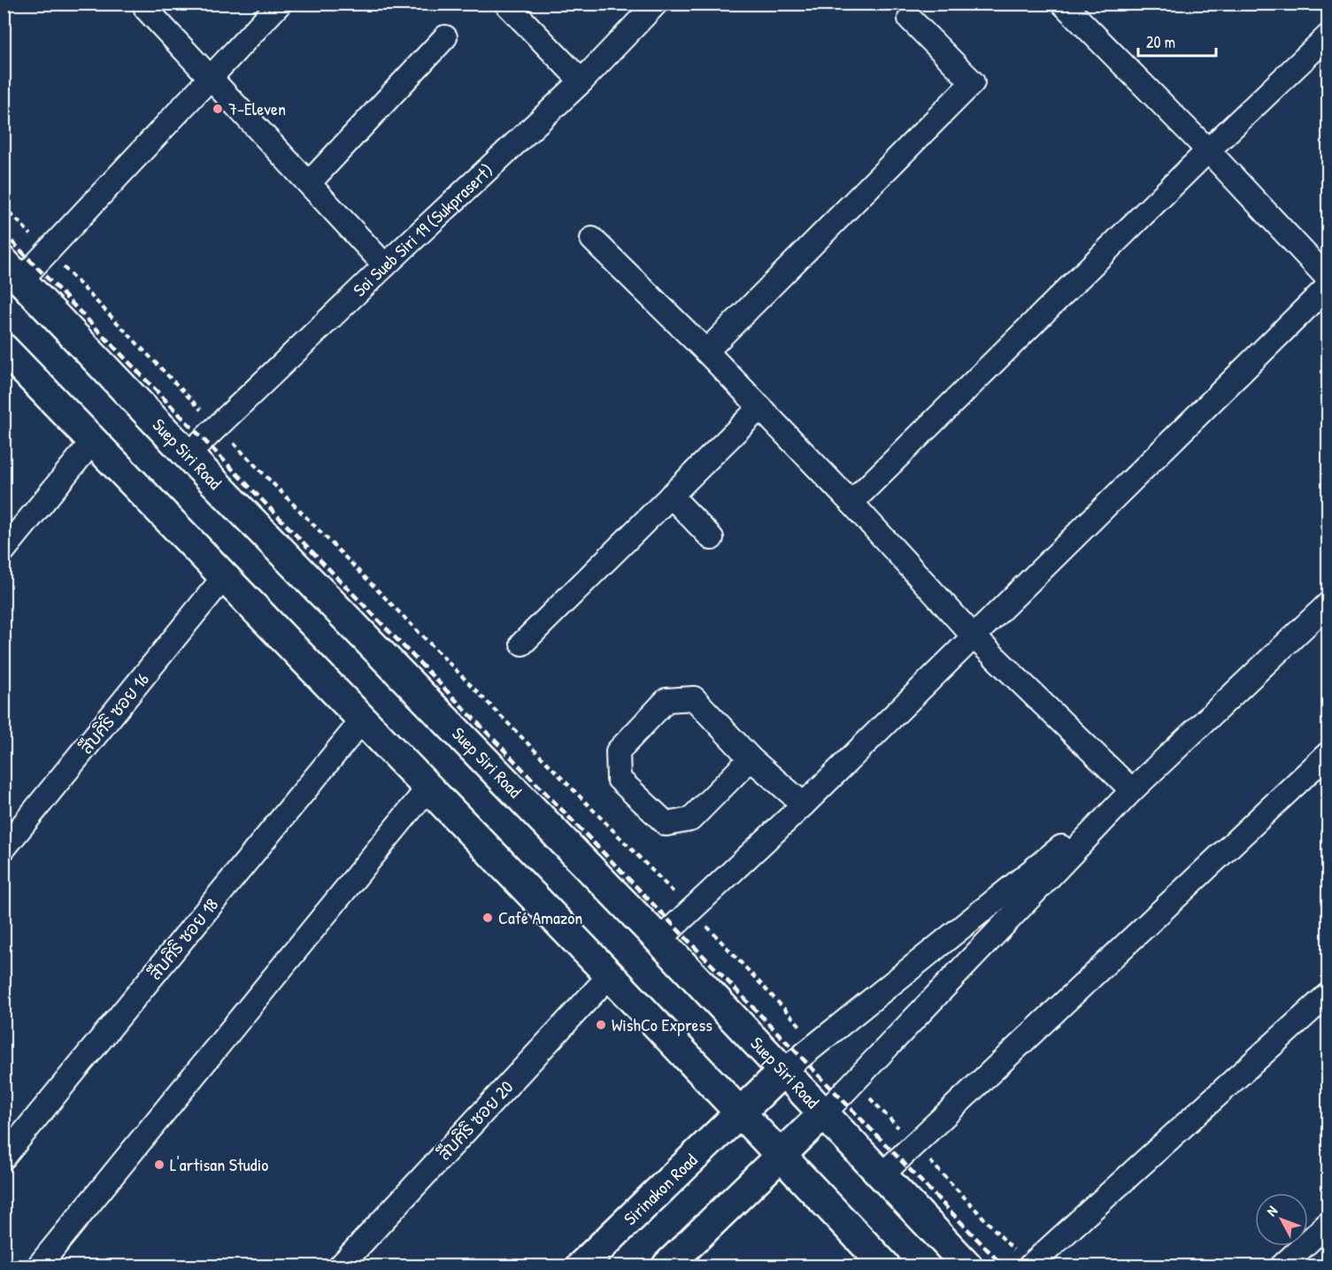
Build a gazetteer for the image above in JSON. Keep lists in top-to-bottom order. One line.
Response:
{"streets":{"street":["Soi Sueb Siri 19 (Sukprasert)","Suep Siri Road","สืบศิริ ซอย 16","สืบศิริ ซอย 18","สืบศิริ ซอย 20","Sirinakon Road"]},"crossings":[["Soi Sueb Siri 19 (Sukprasert)","Suep Siri Road"],["Suep Siri Road","Sirinakon Road"]],"places":["7-Eleven","Café Amazon","WishCo Express","L'artisan Studio"],"scale_bar":"20 m","north":"top left"}
